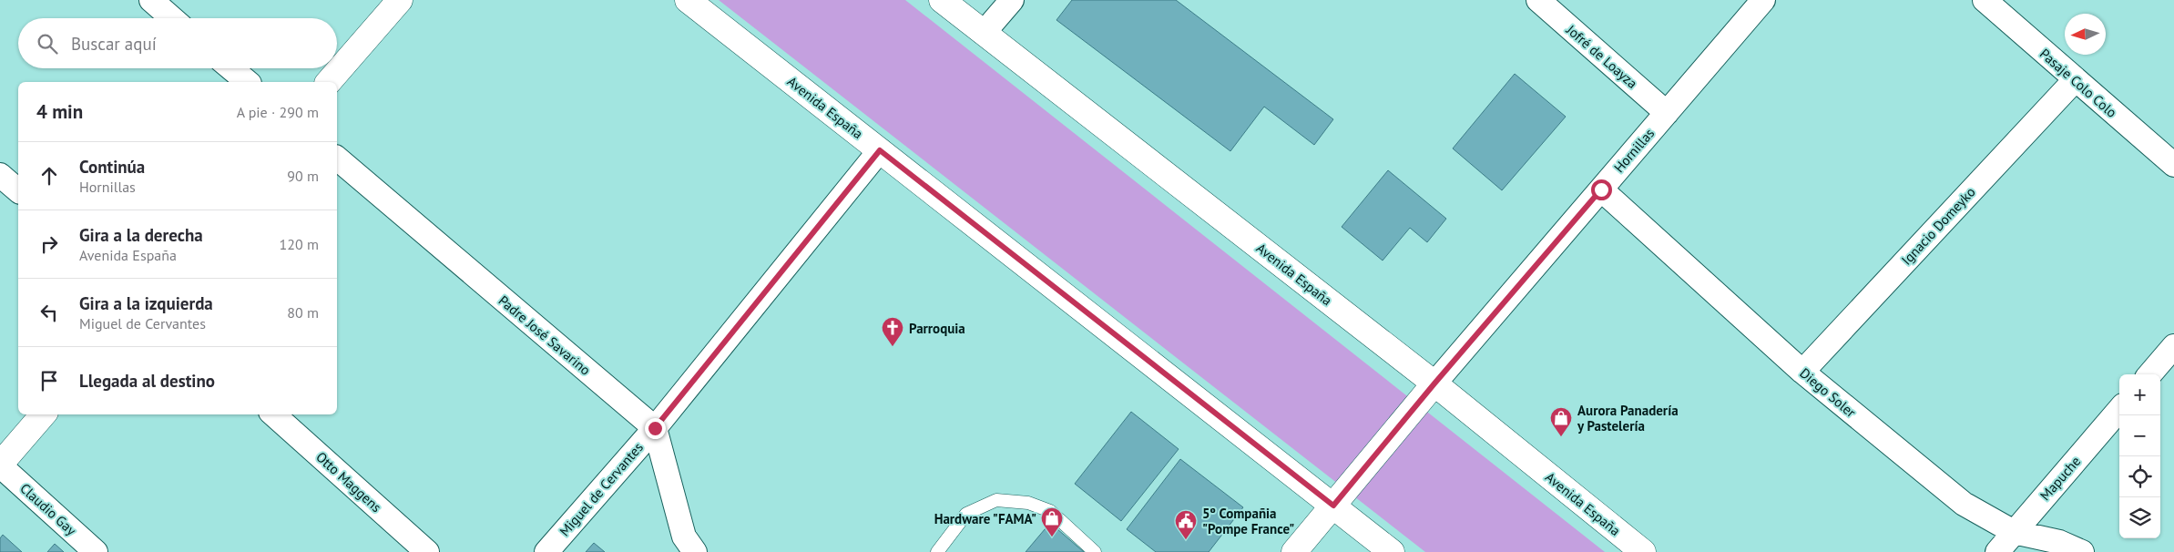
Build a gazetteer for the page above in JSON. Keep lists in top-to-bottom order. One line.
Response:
{"streets":{"main road":["Avenida España","Hornillas"],"street":["Jofré de Loayza","Pasaje Colo Colo","Ignacio Domeyko","Padre José Savarino","Diego Soler","Mapuche","Otto Maggens","Miguel de Cervantes","Claudio Gay"]},"crossings":[["Jofré de Loayza","Hornillas"],["Pasaje Colo Colo","Ignacio Domeyko"],["Avenida España","Hornillas"],["Avenida España","Miguel de Cervantes"],["Hornillas","Diego Soler"],["Ignacio Domeyko","Diego Soler"],["Padre José Savarino","Miguel de Cervantes"],["Diego Soler","Mapuche"]],"places":{"church":["Parroquia"],"shop":["Aurora Panadería y Pastelería","Hardware \"FAMA\""],"public building":["5º Compañia \"Pompe France\""]},"north":"left","page":{"search":"Buscar aquí","heading":["4 min","A pie · 290 m"],"list":[["Continúa","Hornillas","90 m"],["Gira a la derecha","Avenida España","120 m"],["Gira a la izquierda","Miguel de Cervantes","80 m"],"Llegada al destino"],"map_buttons":["+","−"]}}
